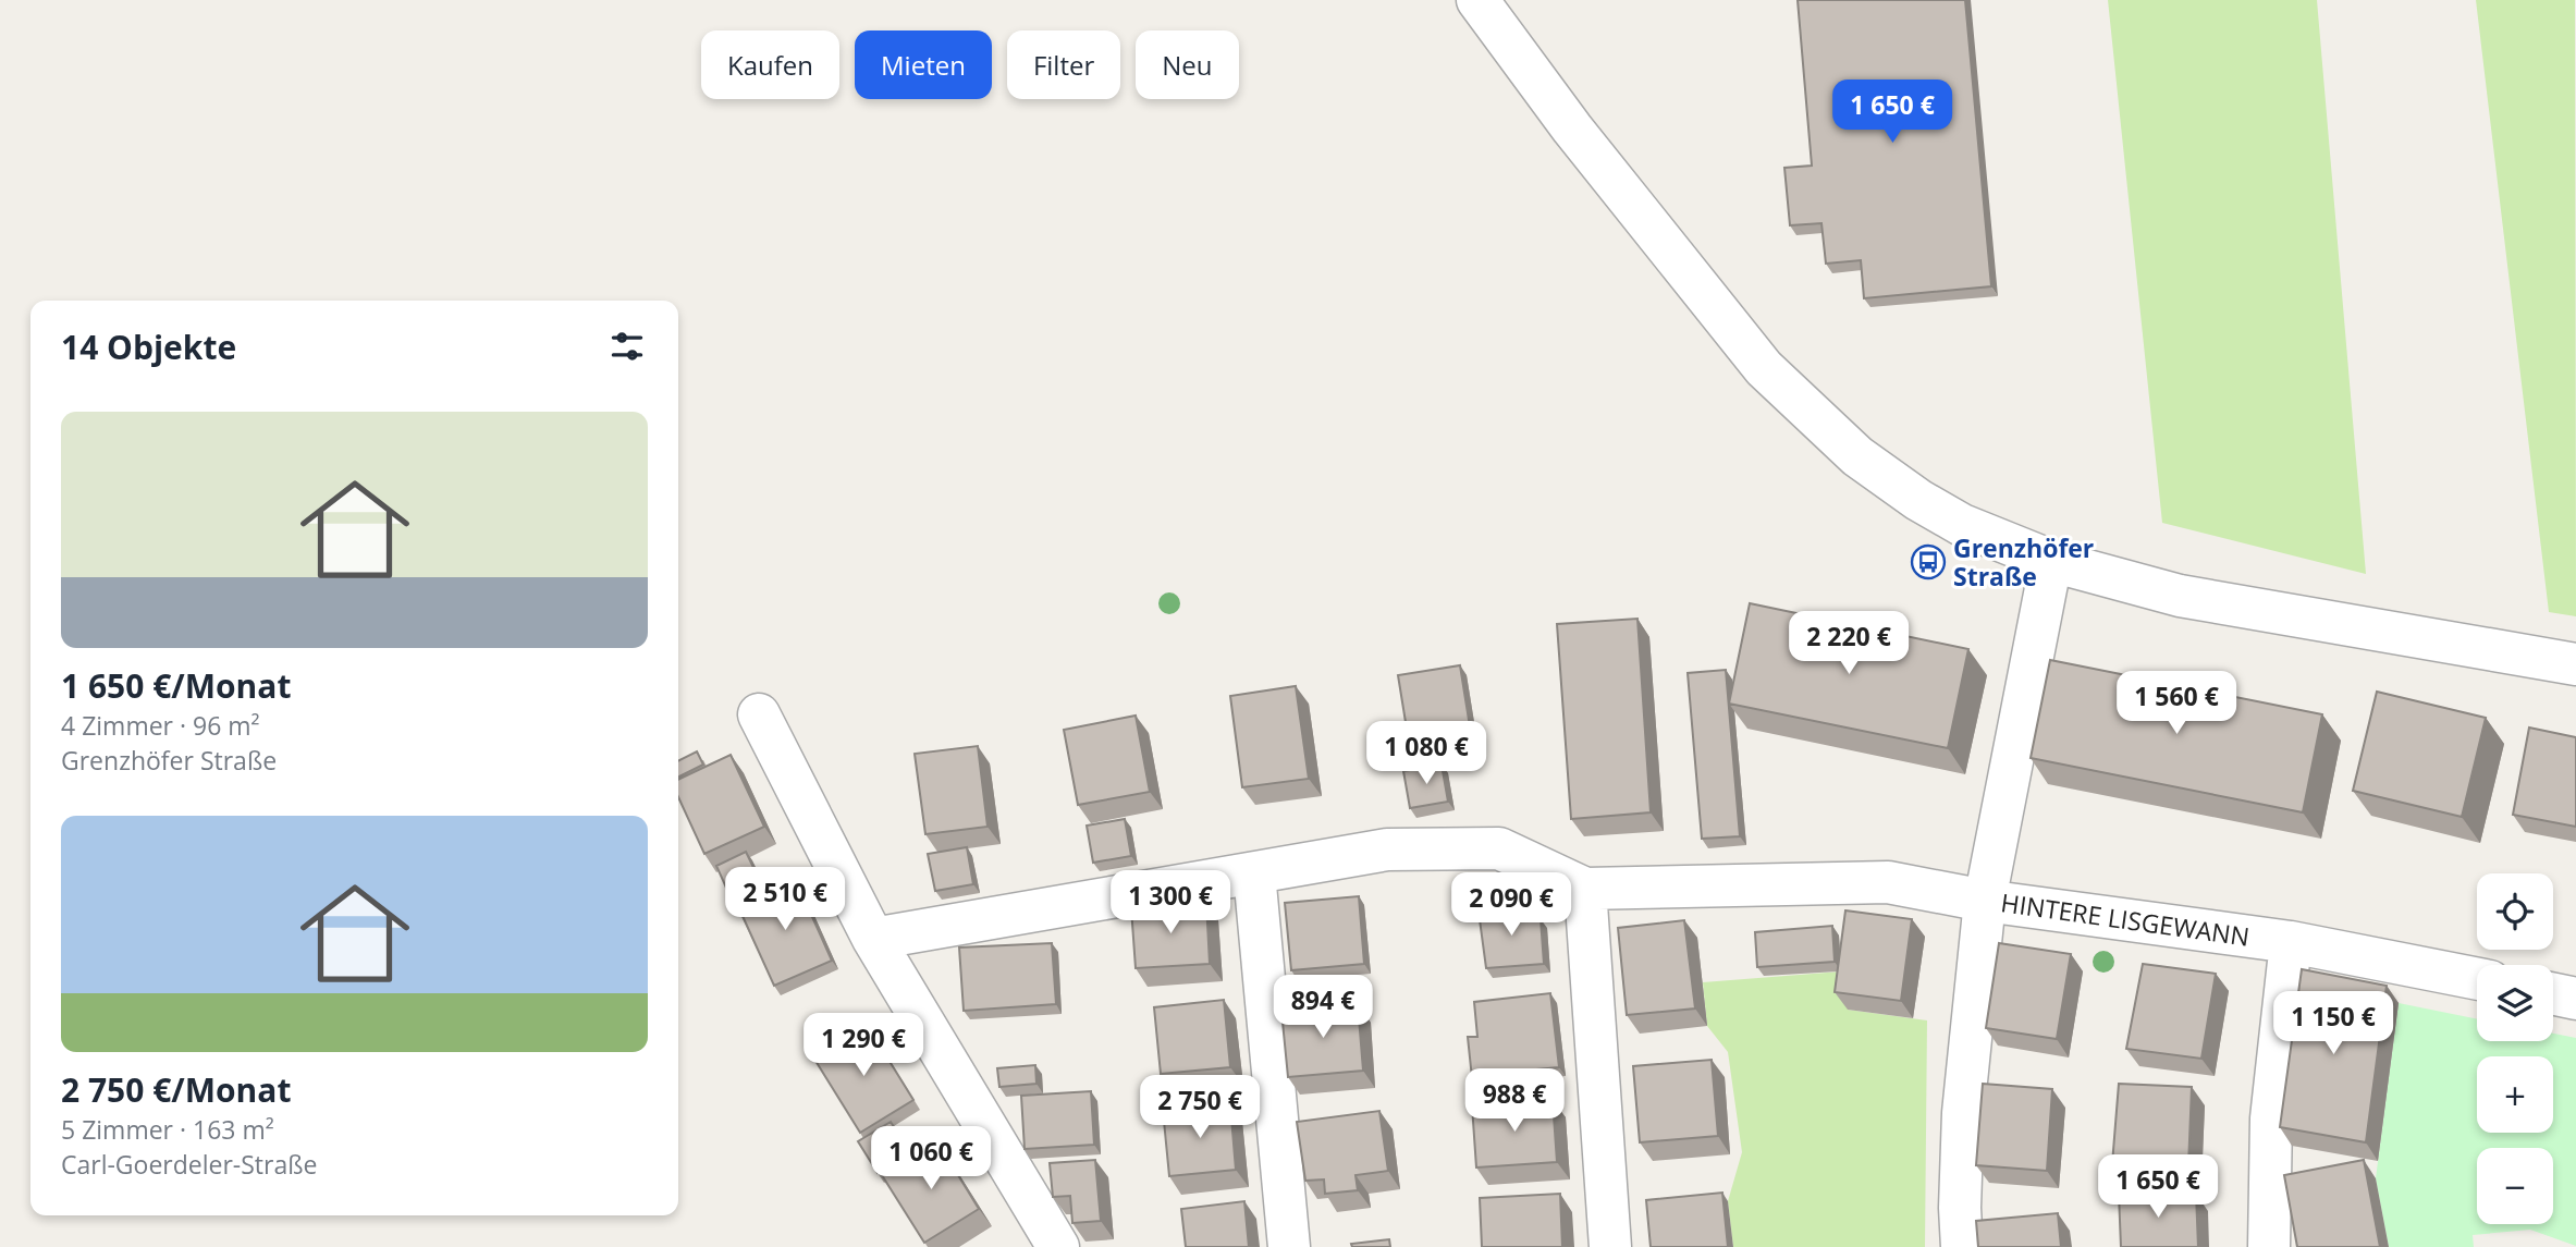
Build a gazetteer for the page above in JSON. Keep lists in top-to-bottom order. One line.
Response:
{"streets":{"street":["HINTERE LISGEWANN"]},"places":{"bus stop":["Grenzhöfer Straße"]},"page":{"chip":["Kaufen","Mieten","Filter","Neu"],"price":["1 650 €","2 220 €","1 560 €","1 080 €","2 510 €","1 300 €","2 090 €","894 €","1 150 €","1 290 €","988 €","2 750 €","1 060 €","1 650 €"],"heading":"14 Objekte","list":[{"name":"1 650 €/Monat","note":"4 Zimmer · 96 m² · Grenzhöfer Straße"},{"name":"2 750 €/Monat","note":"5 Zimmer · 163 m² · Carl-Goerdeler-Straße"}],"map_buttons":["+","−"]}}
